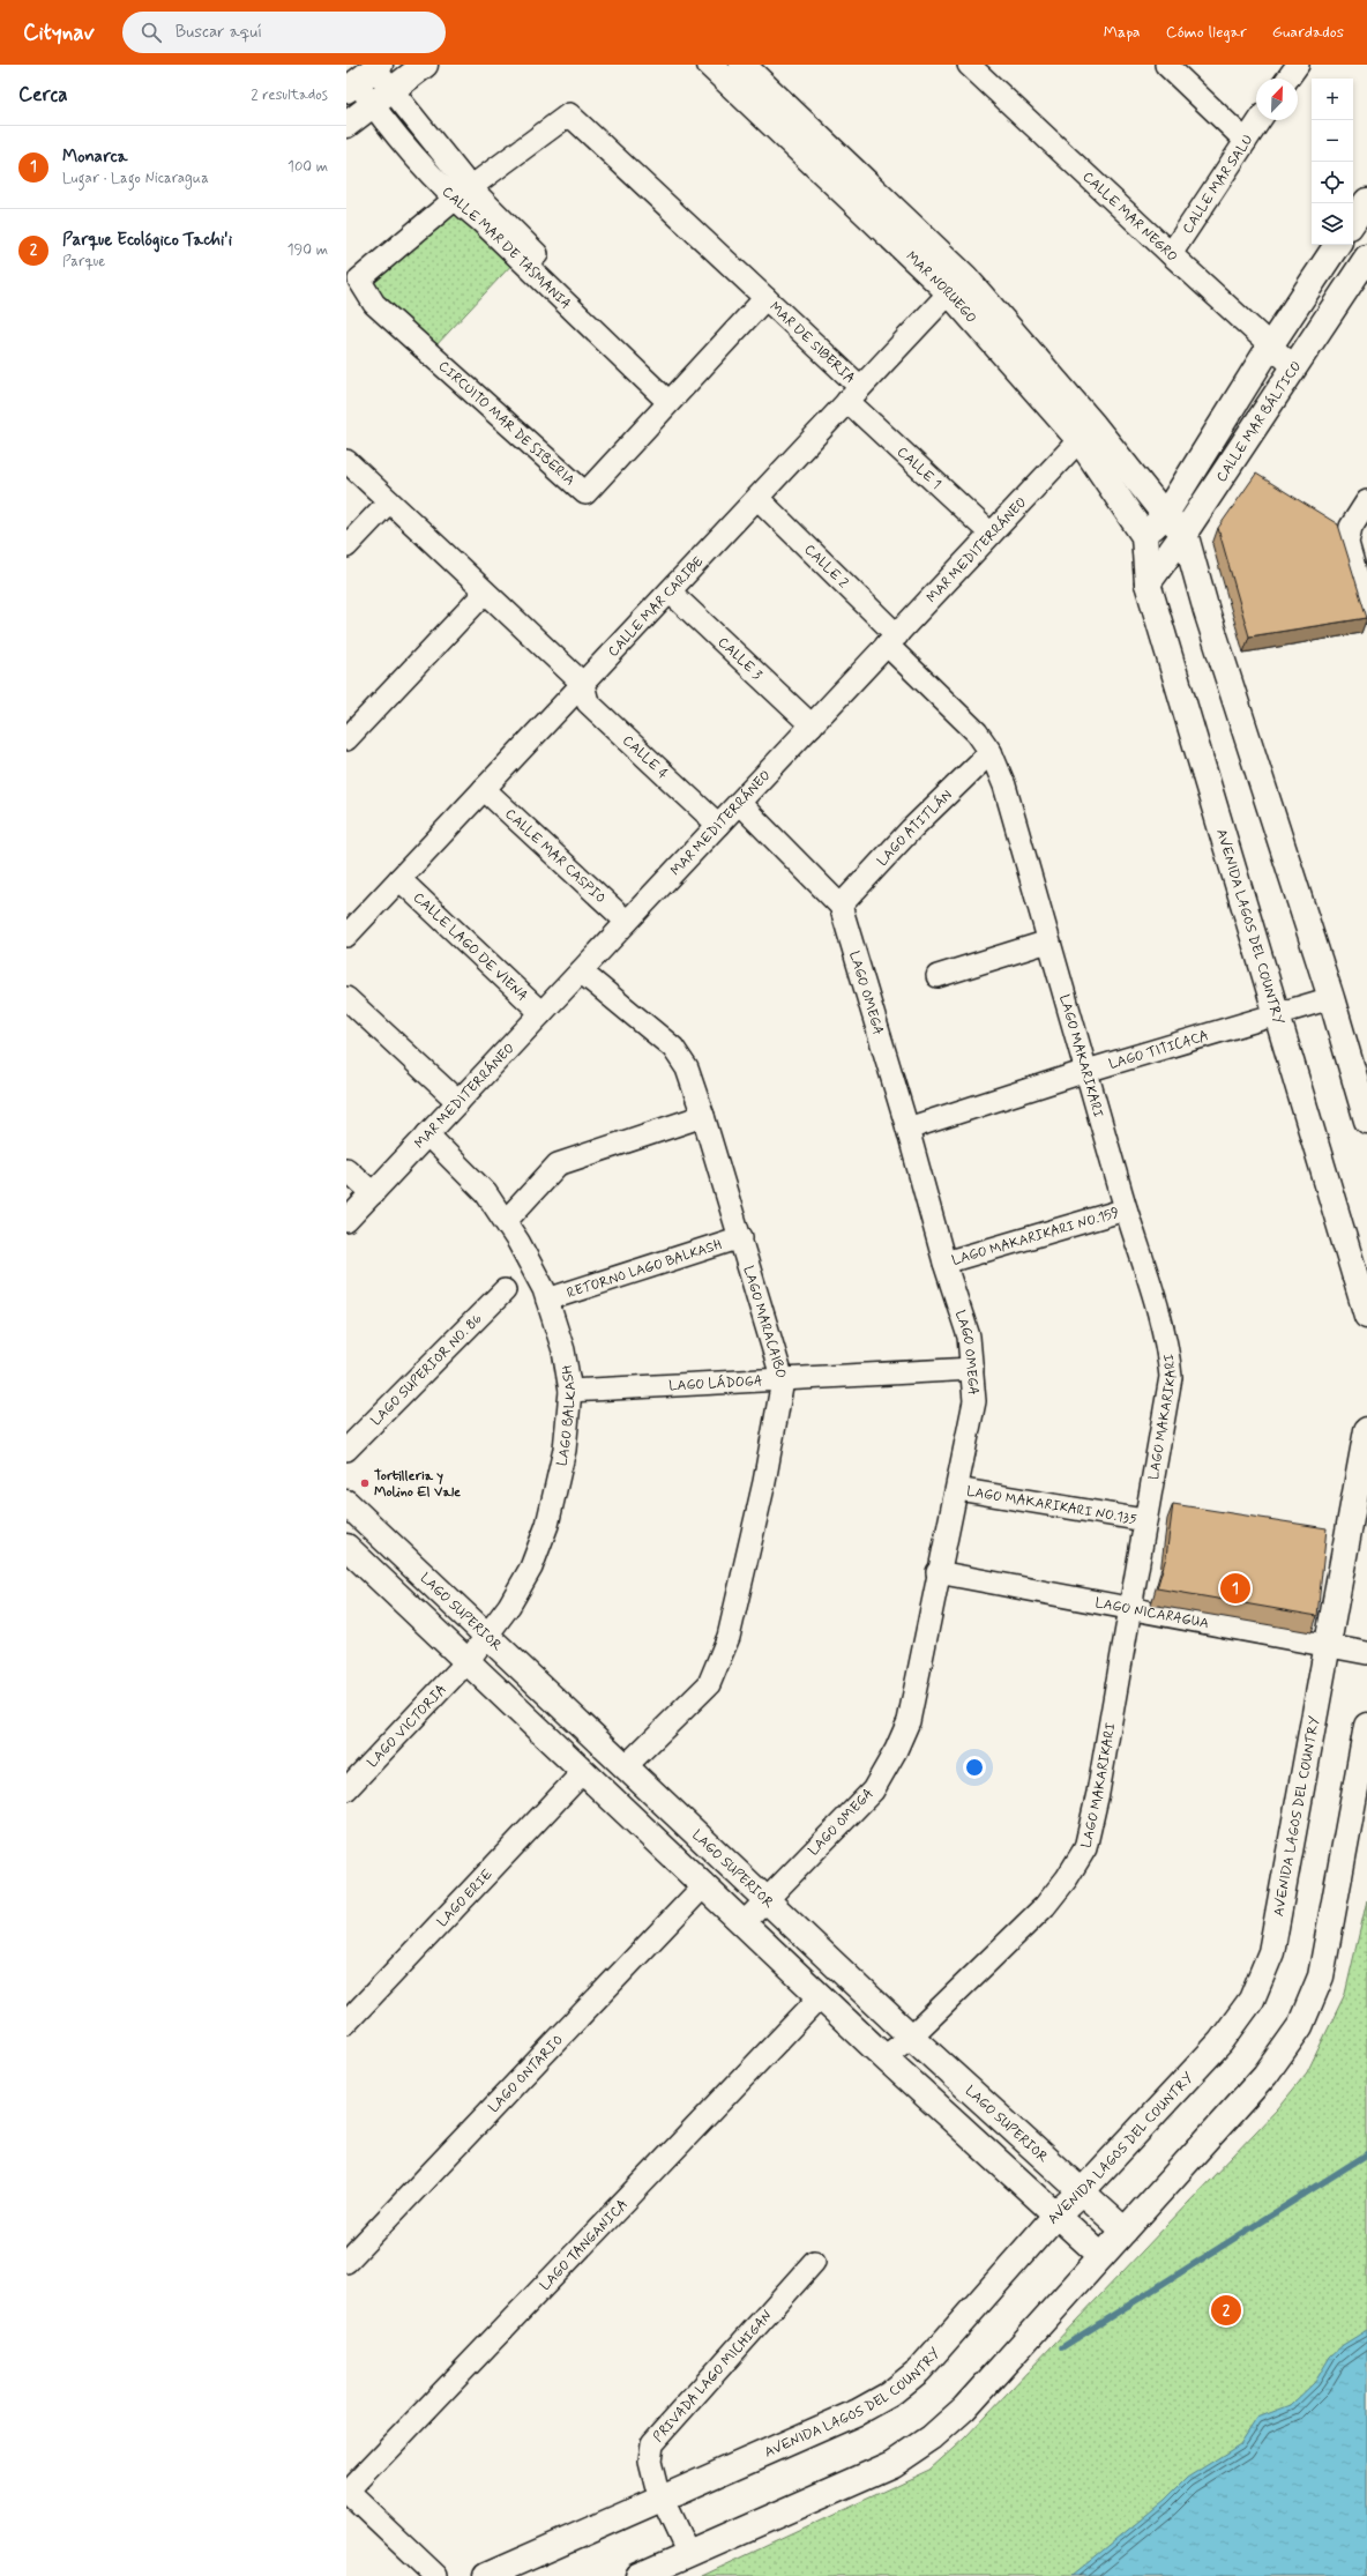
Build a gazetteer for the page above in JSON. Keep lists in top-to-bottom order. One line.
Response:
{"streets":{"street":["CALLE MAR SALU","CALLE MAR NEGRO","CALLE MAR DE TASMANIA","MAR NORUEGO","MAR DE SIBERIA","CALLE MAR BÁLTICO","CIRCUITO MAR DE SIBERIA","CALLE 1","MAR MEDITERRÁNEO","CALLE 2","CALLE MAR CARIBE","CALLE 3","CALLE 4","LAGO ATITLÁN","CALLE MAR CASPIO","AVENIDA LAGOS DEL COUNTRY","CALLE LAGO DE VIENA","LAGO OMEGA","LAGO TITICACA","LAGO MAKARIKARI","LAGO MAKARIKARI NO.159","RETORNO LAGO BALKASH","LAGO MARACAIBO","LAGO SUPERIOR NO. 86","LAGO LÁDOGA","LAGO BALKASH","LAGO MAKARIKARI NO.135","LAGO SUPERIOR","LAGO NICARAGUA","LAGO VICTORIA","LAGO ERIE","LAGO ONTARIO","LAGO TANGANICA","PRIVADA LAGO MICHIGAN"]},"crossings":[["CALLE MAR SALU","CALLE MAR NEGRO"],["CALLE MAR NEGRO","CALLE MAR BÁLTICO"],["CALLE MAR DE TASMANIA","CIRCUITO MAR DE SIBERIA"],["MAR NORUEGO","CALLE MAR BÁLTICO"],["MAR NORUEGO","MAR MEDITERRÁNEO"],["MAR NORUEGO","CALLE MAR CARIBE"],["MAR NORUEGO","AVENIDA LAGOS DEL COUNTRY"],["MAR DE SIBERIA","CIRCUITO MAR DE SIBERIA"],["MAR DE SIBERIA","CALLE 1"],["MAR DE SIBERIA","CALLE MAR CARIBE"],["CALLE MAR BÁLTICO","AVENIDA LAGOS DEL COUNTRY"],["CALLE 1","MAR MEDITERRÁNEO"],["CALLE 1","CALLE MAR CARIBE"],["MAR MEDITERRÁNEO","CALLE 2"],["MAR MEDITERRÁNEO","CALLE 3"],["MAR MEDITERRÁNEO","CALLE 4"],["MAR MEDITERRÁNEO","CALLE MAR CASPIO"],["MAR MEDITERRÁNEO","CALLE LAGO DE VIENA"],["MAR MEDITERRÁNEO","LAGO OMEGA"],["MAR MEDITERRÁNEO","LAGO MAKARIKARI"],["MAR MEDITERRÁNEO","LAGO MARACAIBO"],["MAR MEDITERRÁNEO","LAGO BALKASH"],["CALLE 2","CALLE MAR CARIBE"],["CALLE 2","LAGO MAKARIKARI"],["CALLE MAR CARIBE","CALLE 3"],["CALLE MAR CARIBE","CALLE 4"],["CALLE MAR CARIBE","CALLE MAR CASPIO"],["CALLE MAR CARIBE","CALLE LAGO DE VIENA"],["LAGO ATITLÁN","LAGO OMEGA"],["LAGO ATITLÁN","LAGO MAKARIKARI"],["AVENIDA LAGOS DEL COUNTRY","LAGO TITICACA"],["AVENIDA LAGOS DEL COUNTRY","LAGO SUPERIOR"],["AVENIDA LAGOS DEL COUNTRY","LAGO NICARAGUA"],["AVENIDA LAGOS DEL COUNTRY","PRIVADA LAGO MICHIGAN"],["LAGO OMEGA","LAGO TITICACA"],["LAGO OMEGA","LAGO MAKARIKARI NO.159"],["LAGO OMEGA","LAGO LÁDOGA"],["LAGO OMEGA","LAGO MAKARIKARI NO.135"],["LAGO OMEGA","LAGO SUPERIOR"],["LAGO OMEGA","LAGO NICARAGUA"],["LAGO TITICACA","LAGO MAKARIKARI"],["LAGO MAKARIKARI","LAGO MAKARIKARI NO.159"],["LAGO MAKARIKARI","LAGO MAKARIKARI NO.135"],["LAGO MAKARIKARI","LAGO SUPERIOR"],["LAGO MAKARIKARI","LAGO NICARAGUA"],["RETORNO LAGO BALKASH","LAGO MARACAIBO"],["RETORNO LAGO BALKASH","LAGO BALKASH"],["LAGO MARACAIBO","LAGO LÁDOGA"],["LAGO MARACAIBO","LAGO SUPERIOR"],["LAGO LÁDOGA","LAGO BALKASH"],["LAGO BALKASH","LAGO SUPERIOR"],["LAGO BALKASH","LAGO VICTORIA"]],"places":["Tortilleria y Molino El Vale"],"north":"top right","page":{"header":"Citynav","search":"Buscar aquí","nav":["Mapa","Cómo llegar","Guardados"],"heading":["Cerca","2 resultados"],"map_buttons":["+","−"],"list":[{"mark":"1","name":"Monarca","note":"Lugar · Lago Nicaragua","value":"100 m"},{"mark":"2","name":"Parque Ecológico Tachi'i","note":"Parque","value":"190 m"}],"pins":["1","2"]}}
